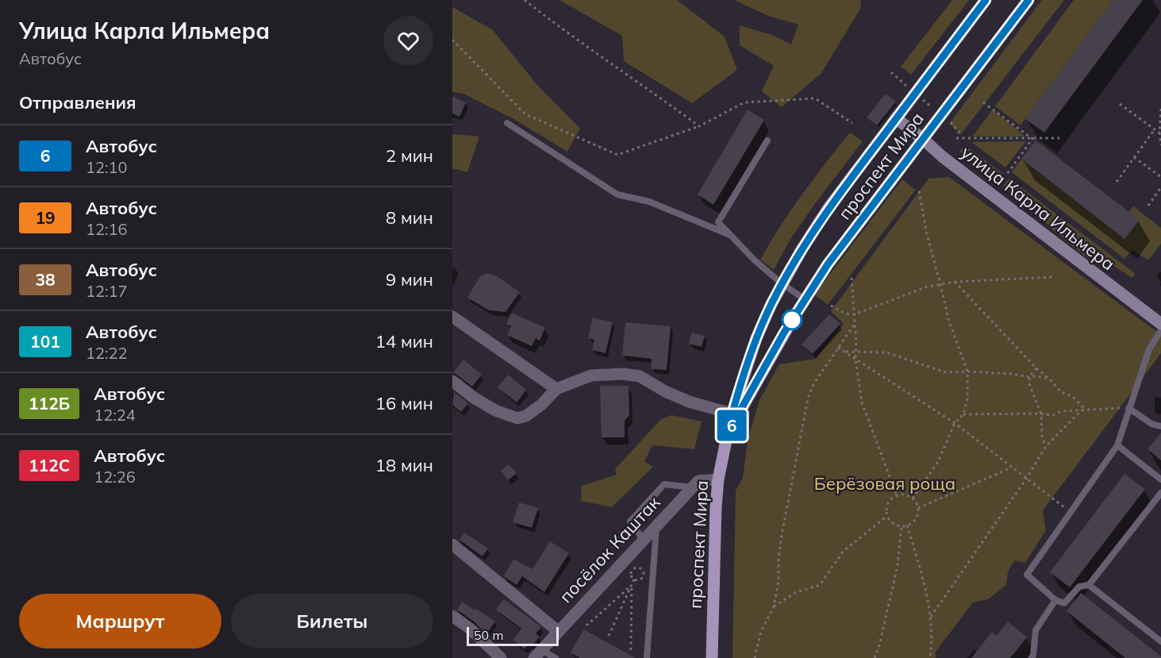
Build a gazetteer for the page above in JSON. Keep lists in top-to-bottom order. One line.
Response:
{"streets":{"main road":["проспект Мира"],"street":["улица Карла Ильмера","посёлок Каштак"]},"crossings":[["проспект Мира","улица Карла Ильмера"],["проспект Мира","посёлок Каштак"]],"parks":["Берёзовая роща"],"lines":["bus line 6"],"scale_bar":"50 m","page":{"heading":[["Улица Карла Ильмера","Автобус"],"Отправления"],"on_map":"6","list":[{"mark":"6","name":"Автобус","note":"12:10","value":"2 мин"},{"mark":"19","name":"Автобус","note":"12:16","value":"8 мин"},{"mark":"38","name":"Автобус","note":"12:17","value":"9 мин"},{"mark":"101","name":"Автобус","note":"12:22","value":"14 мин"},{"mark":"112Б","name":"Автобус","note":"12:24","value":"16 мин"},{"mark":"112С","name":"Автобус","note":"12:26","value":"18 мин"}],"buttons":["Маршрут","Билеты"],"scale":"50 m"}}
